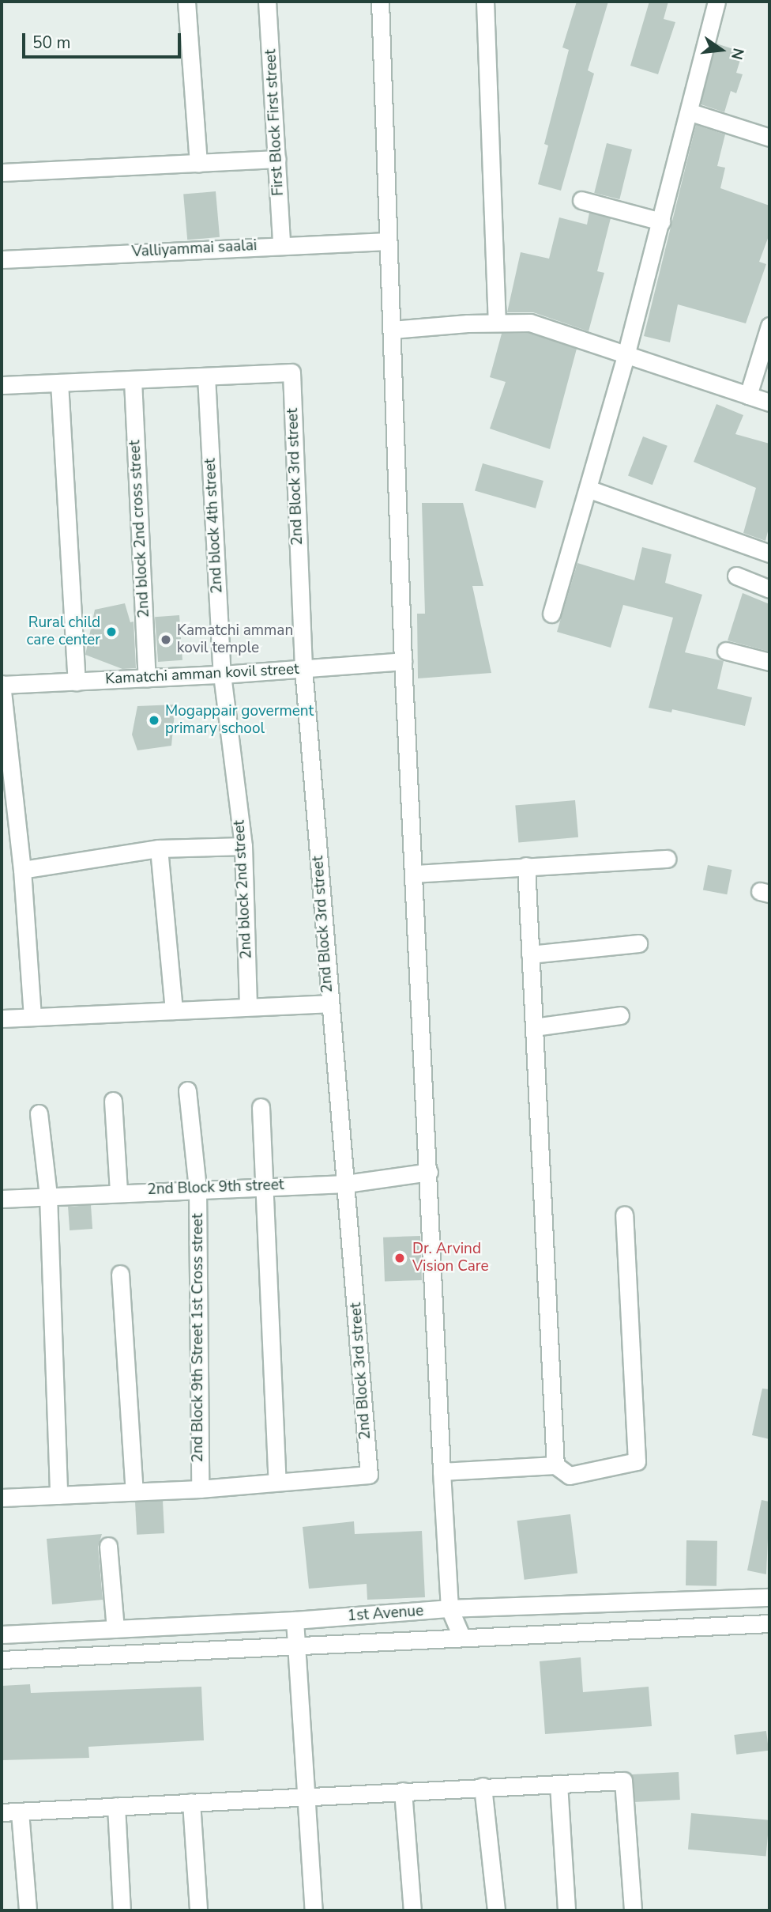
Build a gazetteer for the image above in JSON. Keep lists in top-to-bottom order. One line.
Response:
{"streets":{"street":["First Block First street","Valliyammai saalai","2nd Block 3rd street","2nd block 4th street","2nd block 2nd cross street","Kamatchi amman kovil street","2nd block 2nd street","2nd Block 9th street","2nd Block 9th Street 1st Cross street","1st Avenue"]},"crossings":[["First Block First street","Valliyammai saalai"],["2nd Block 3rd street","2nd block 4th street"],["2nd Block 3rd street","Kamatchi amman kovil street"],["2nd Block 3rd street","2nd Block 9th street"],["2nd block 4th street","Kamatchi amman kovil street"],["2nd block 4th street","2nd block 2nd street"],["2nd block 2nd cross street","Kamatchi amman kovil street"],["Kamatchi amman kovil street","2nd block 2nd street"],["2nd Block 9th street","2nd Block 9th Street 1st Cross street"]],"places":["Rural child care center","Kamatchi amman kovil temple","Mogappair goverment primary school","Dr. Arvind Vision Care"],"scale_bar":"50 m","north":"right"}
